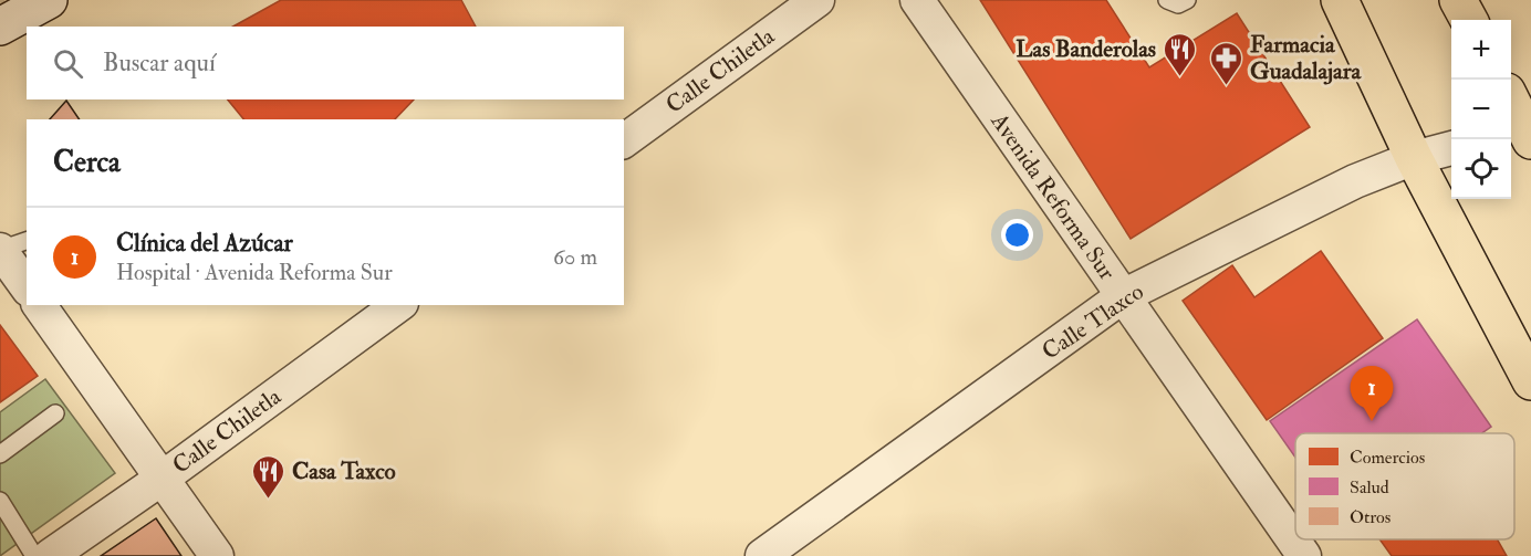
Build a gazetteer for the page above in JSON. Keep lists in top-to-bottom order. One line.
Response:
{"streets":{"street":["Calle Chiletla","Avenida Reforma Sur","Calle Tlaxco"]},"crossings":[["Avenida Reforma Sur","Calle Tlaxco"]],"places":{"restaurant":["Las Banderolas","Casa Taxco"],"pharmacy":["Farmacia Guadalajara"]},"legend":["Comercios","Salud","Otros"],"page":{"map_buttons":["+","−"],"search":"Buscar aquí","heading":"Cerca","list":[{"mark":"1","name":"Clínica del Azúcar","note":"Hospital · Avenida Reforma Sur","value":"60 m"}],"pins":"1"}}
